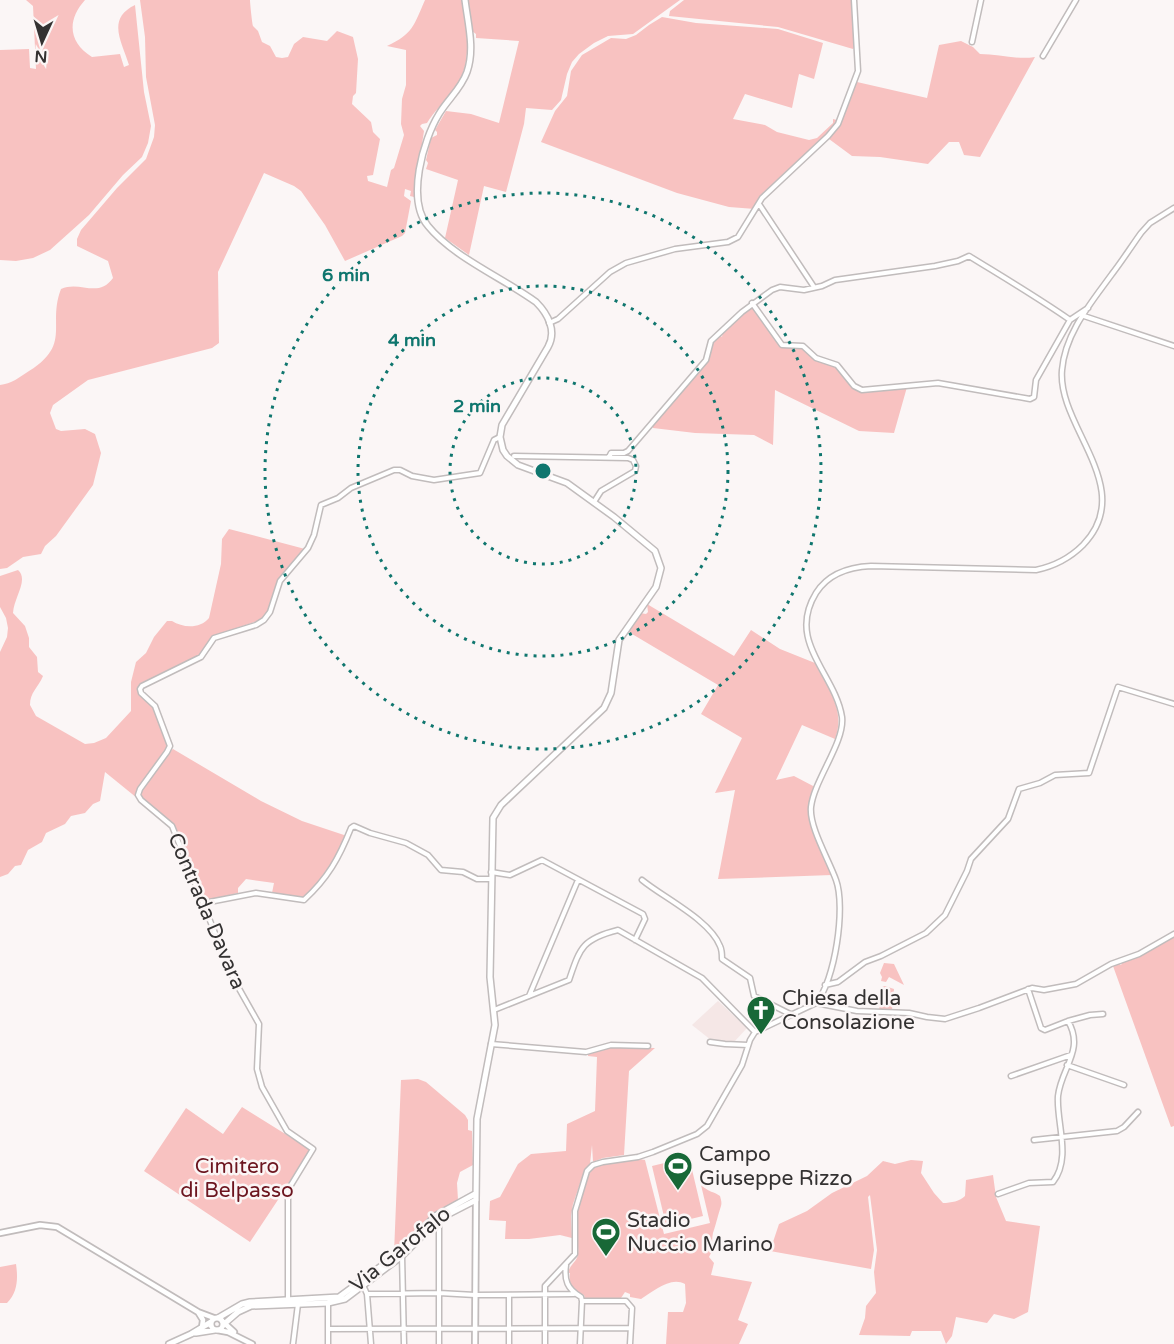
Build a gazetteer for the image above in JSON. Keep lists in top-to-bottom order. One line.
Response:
{"streets":{"main road":["Via Garofalo"],"street":["Contrada Davara"]},"crossings":[["Contrada Davara","Via Garofalo"]],"parks":["Cimitero di Belpasso"],"places":{"church":["Chiesa della Consolazione"],"sports":["Campo Giuseppe Rizzo","Stadio Nuccio Marino"]},"north":"bottom","rings":["6 min","4 min","2 min"]}
